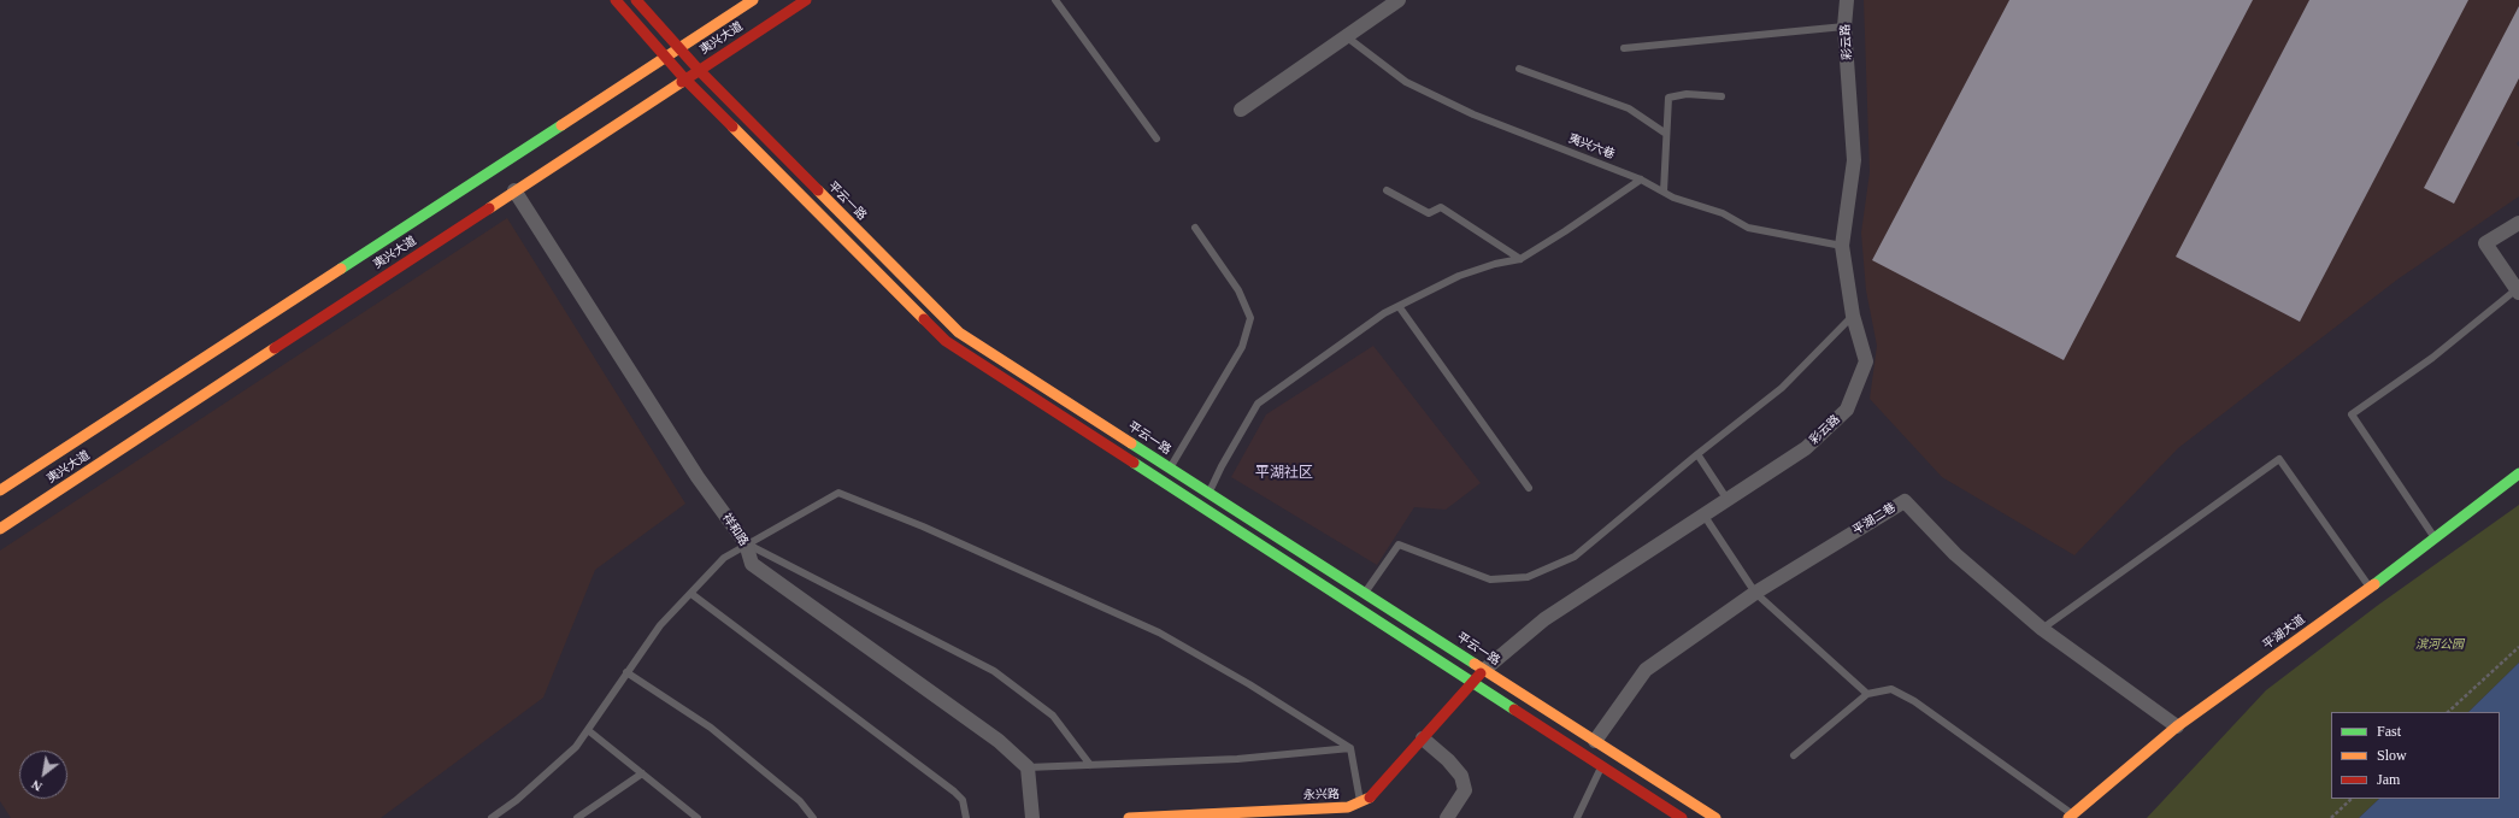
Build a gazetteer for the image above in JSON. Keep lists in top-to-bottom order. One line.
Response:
{"streets":{"main road":["夷兴大道","平云一路","平湖大道","永兴路"],"street":["彩云路","平湖二巷","祥和路"],"lane":["夷兴六巷"]},"crossings":[["夷兴大道","平云一路"],["夷兴大道","祥和路"],["彩云路","夷兴六巷"],["彩云路","平云一路"],["彩云路","永兴路"],["平云一路","平湖二巷"],["平云一路","永兴路"],["平湖二巷","平湖大道"]],"districts":["平湖社区"],"parks":["滨河公园"],"legend":["Fast","Slow","Jam"],"north":"bottom left"}
